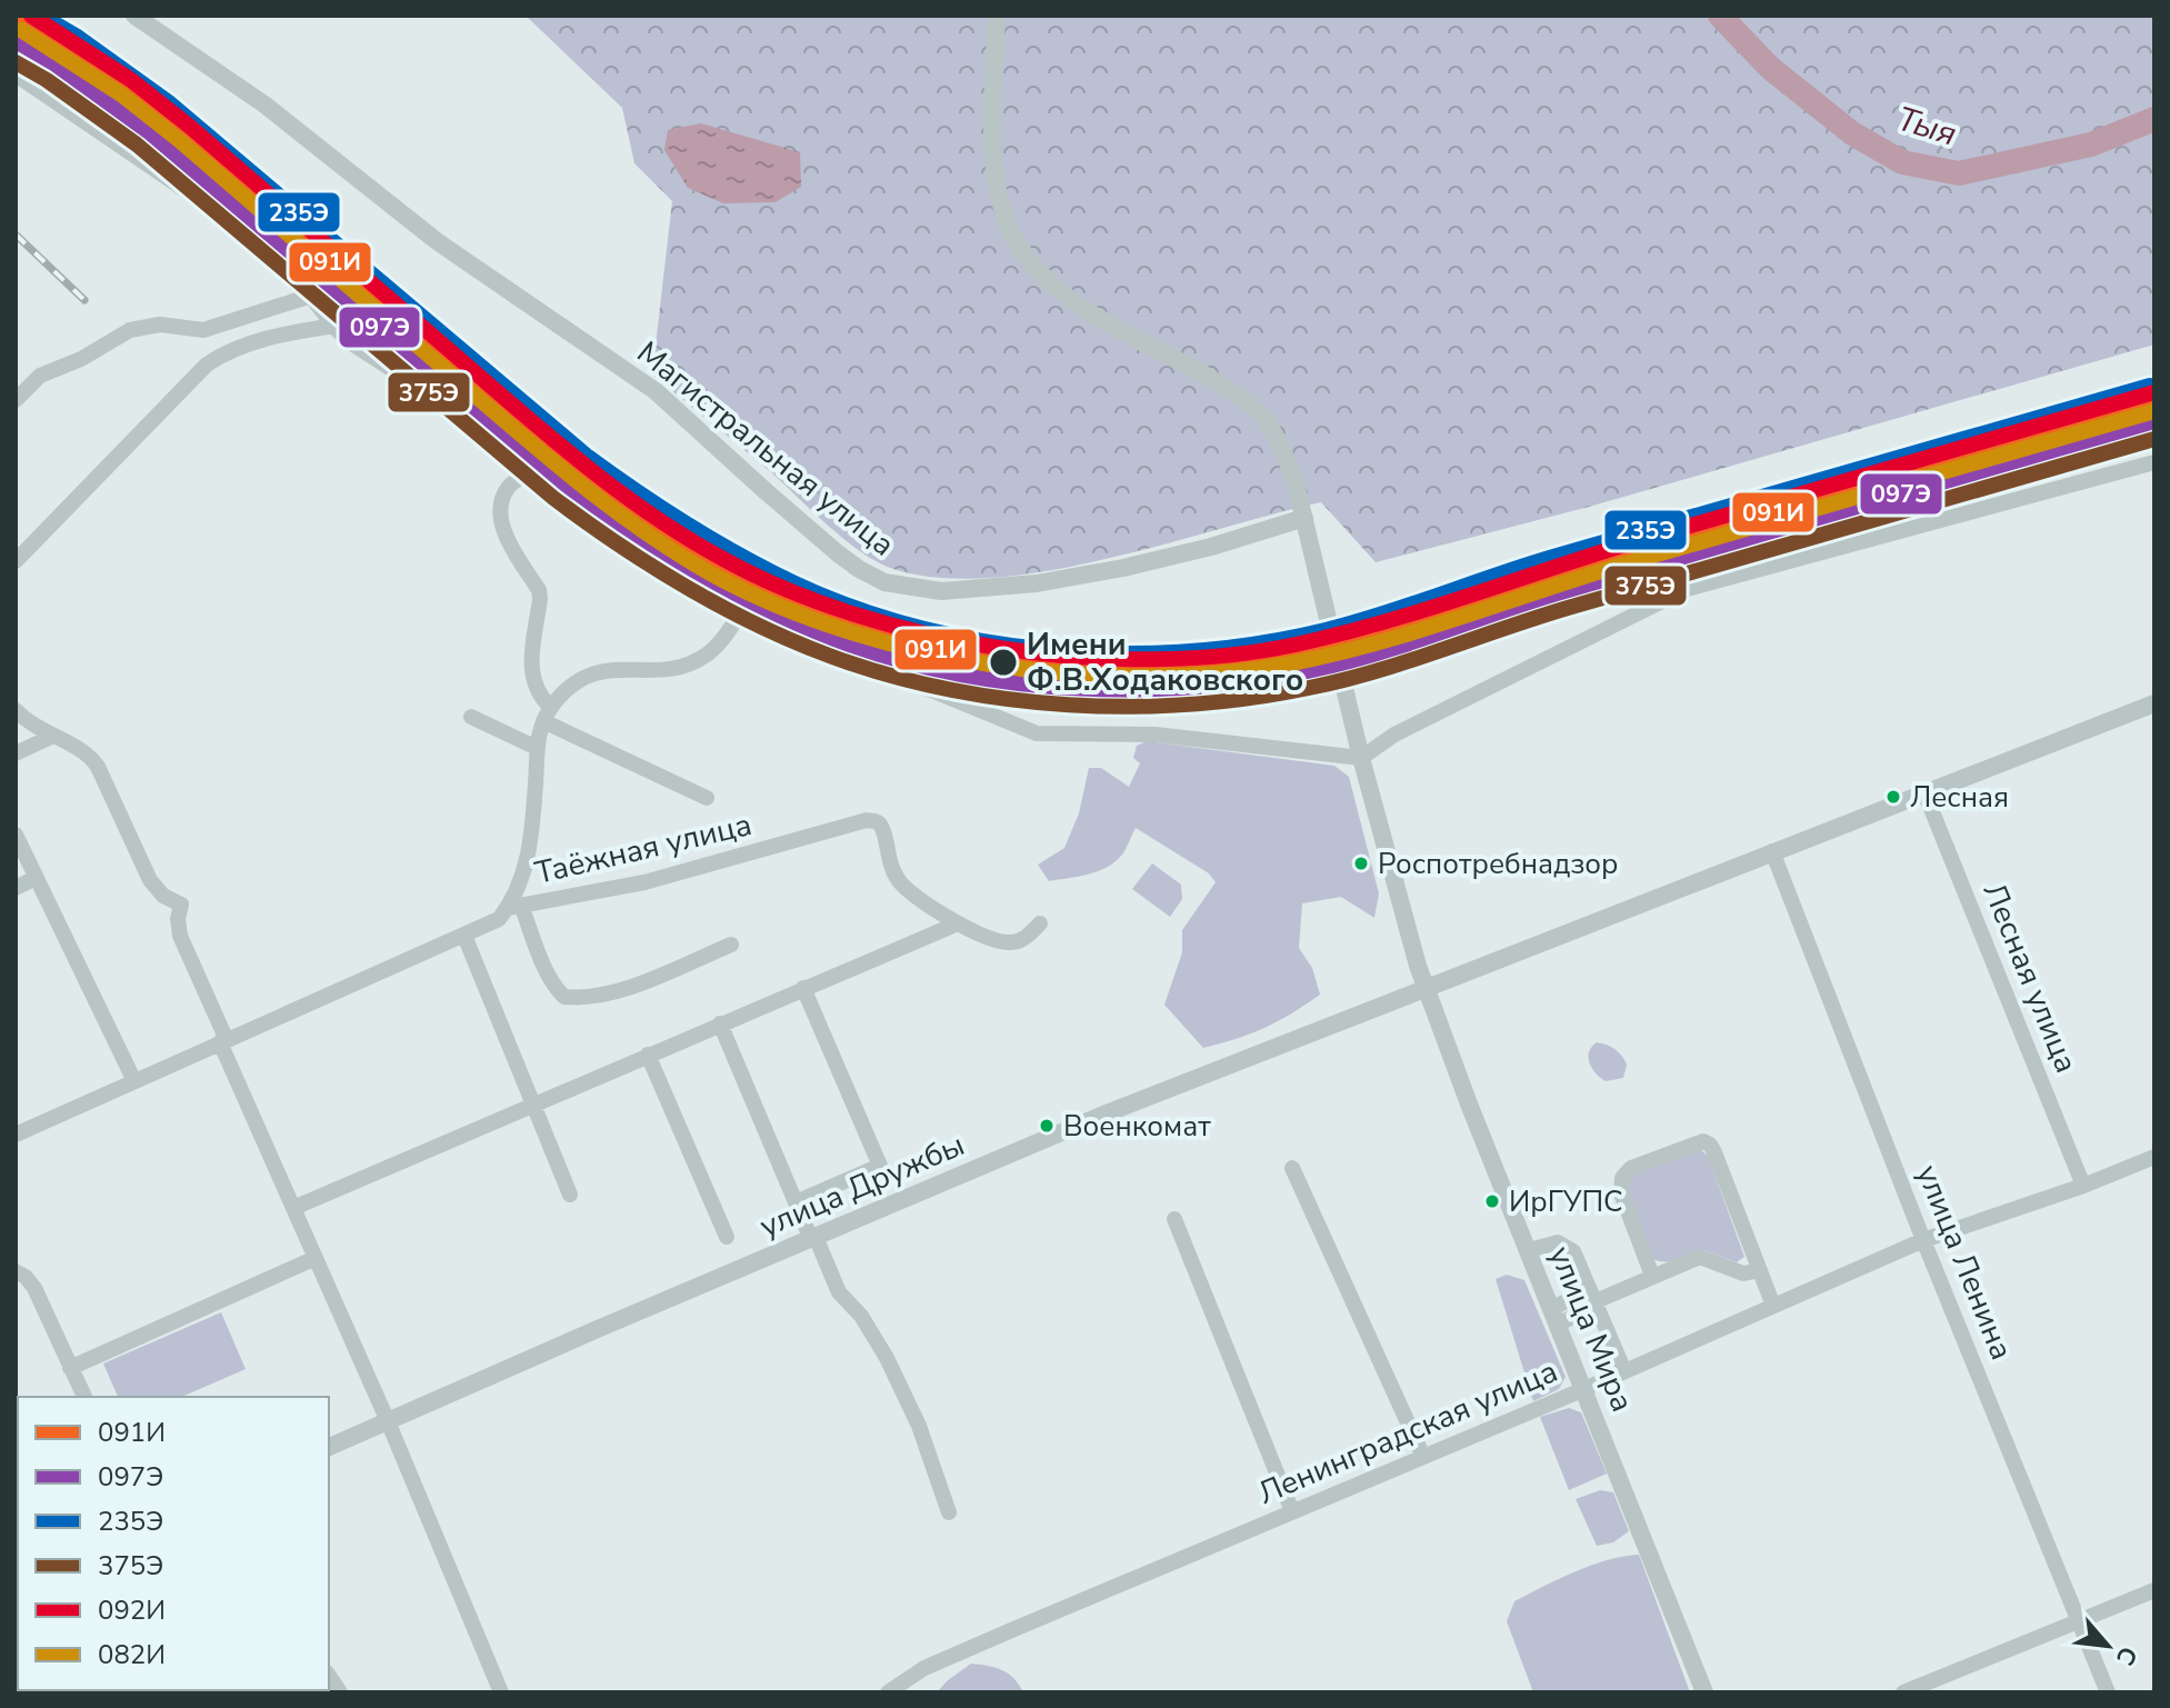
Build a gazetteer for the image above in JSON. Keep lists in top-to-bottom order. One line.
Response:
{"streets":{"street":["Магистральная улица","Таёжная улица","Лесная улица","улица Дружбы","улица Ленина","улица Мира","Ленинградская улица"]},"crossings":[["Магистральная улица","улица Мира"],["Лесная улица","улица Дружбы"],["Лесная улица","Ленинградская улица"],["улица Дружбы","улица Ленина"],["улица Дружбы","улица Мира"],["улица Ленина","Ленинградская улица"],["улица Мира","Ленинградская улица"]],"water":["Тыя"],"places":["Имени Ф.В.Ходаковского","Лесная","Роспотребнадзор","Военкомат","ИрГУПС"],"lines":["transit line 235Э","transit line 092И","transit line 091И","transit line 082И","transit line 097Э","transit line 375Э"],"legend":["091И","097Э","235Э","375Э","092И","082И"],"north":"bottom right"}
